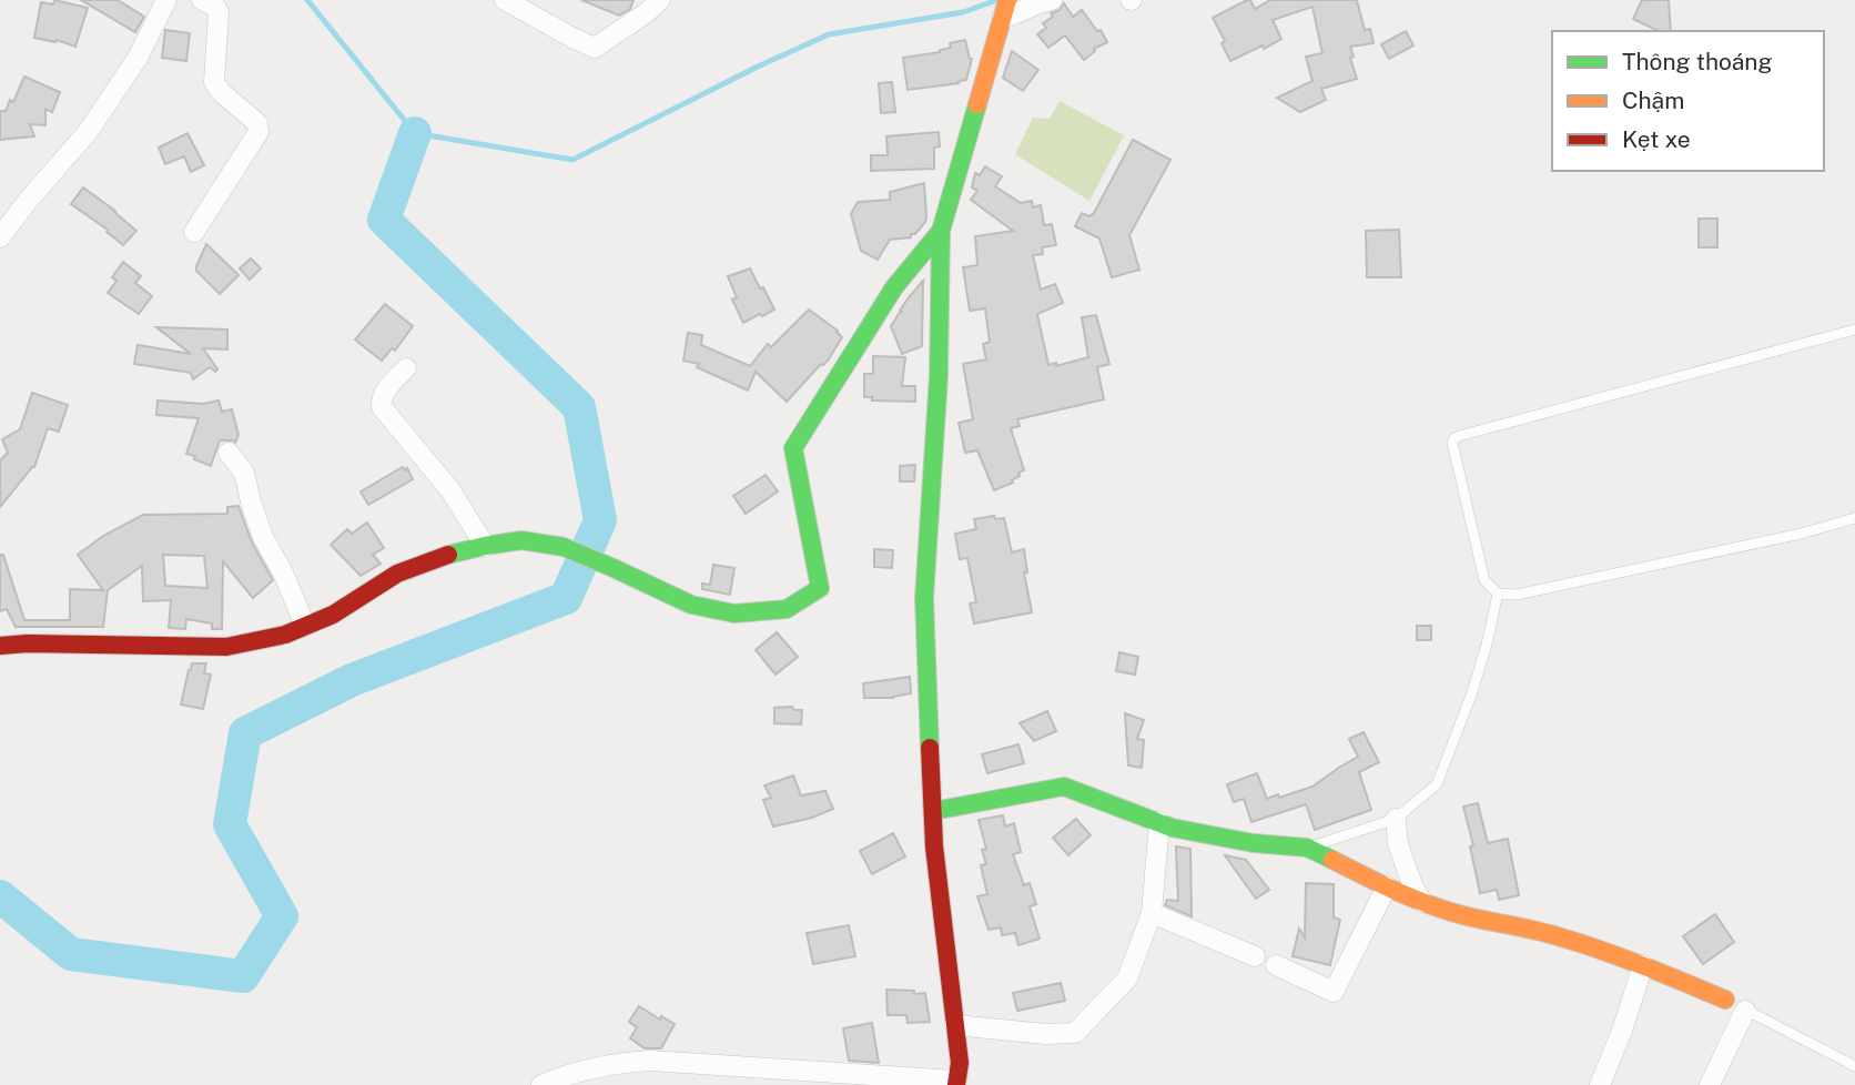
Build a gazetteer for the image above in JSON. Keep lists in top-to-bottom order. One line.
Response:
{"legend":["Thông thoáng","Chậm","Kẹt xe"]}
